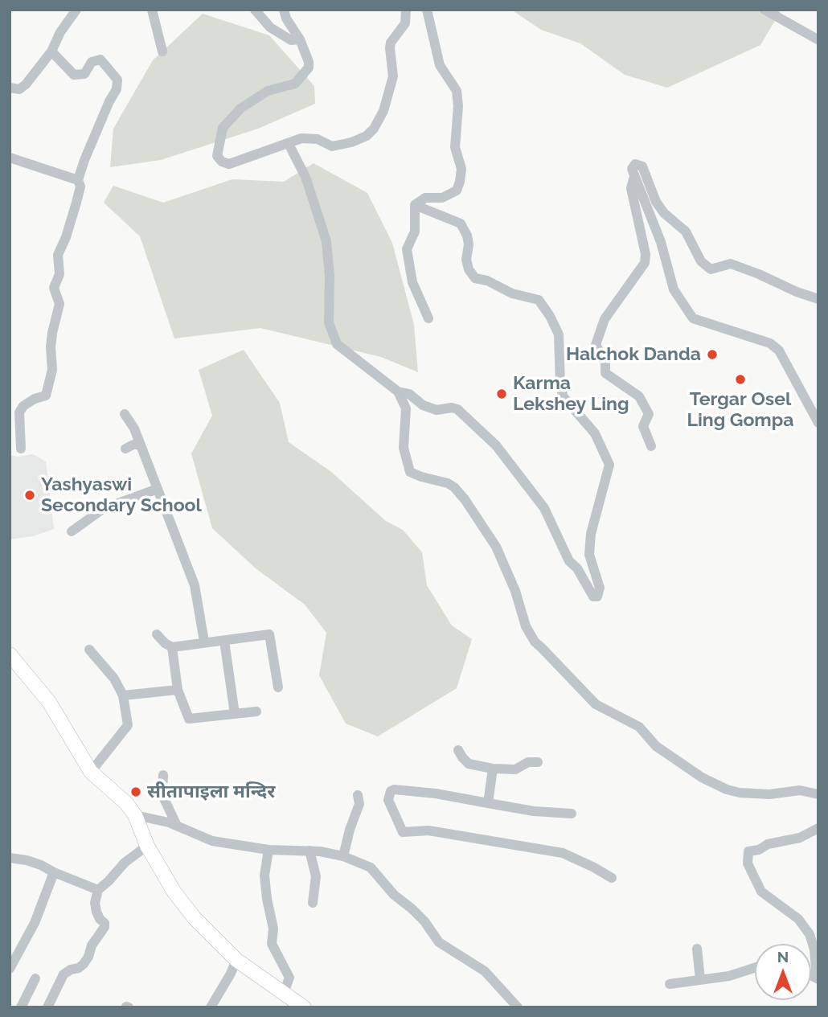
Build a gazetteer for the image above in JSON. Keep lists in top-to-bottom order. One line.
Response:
{"places":["Halchok Danda","Tergar Osel Ling Gompa","Karma Lekshey Ling","Yashyaswi Secondary School","सीतापाइला मन्दिर"],"north":"top"}
